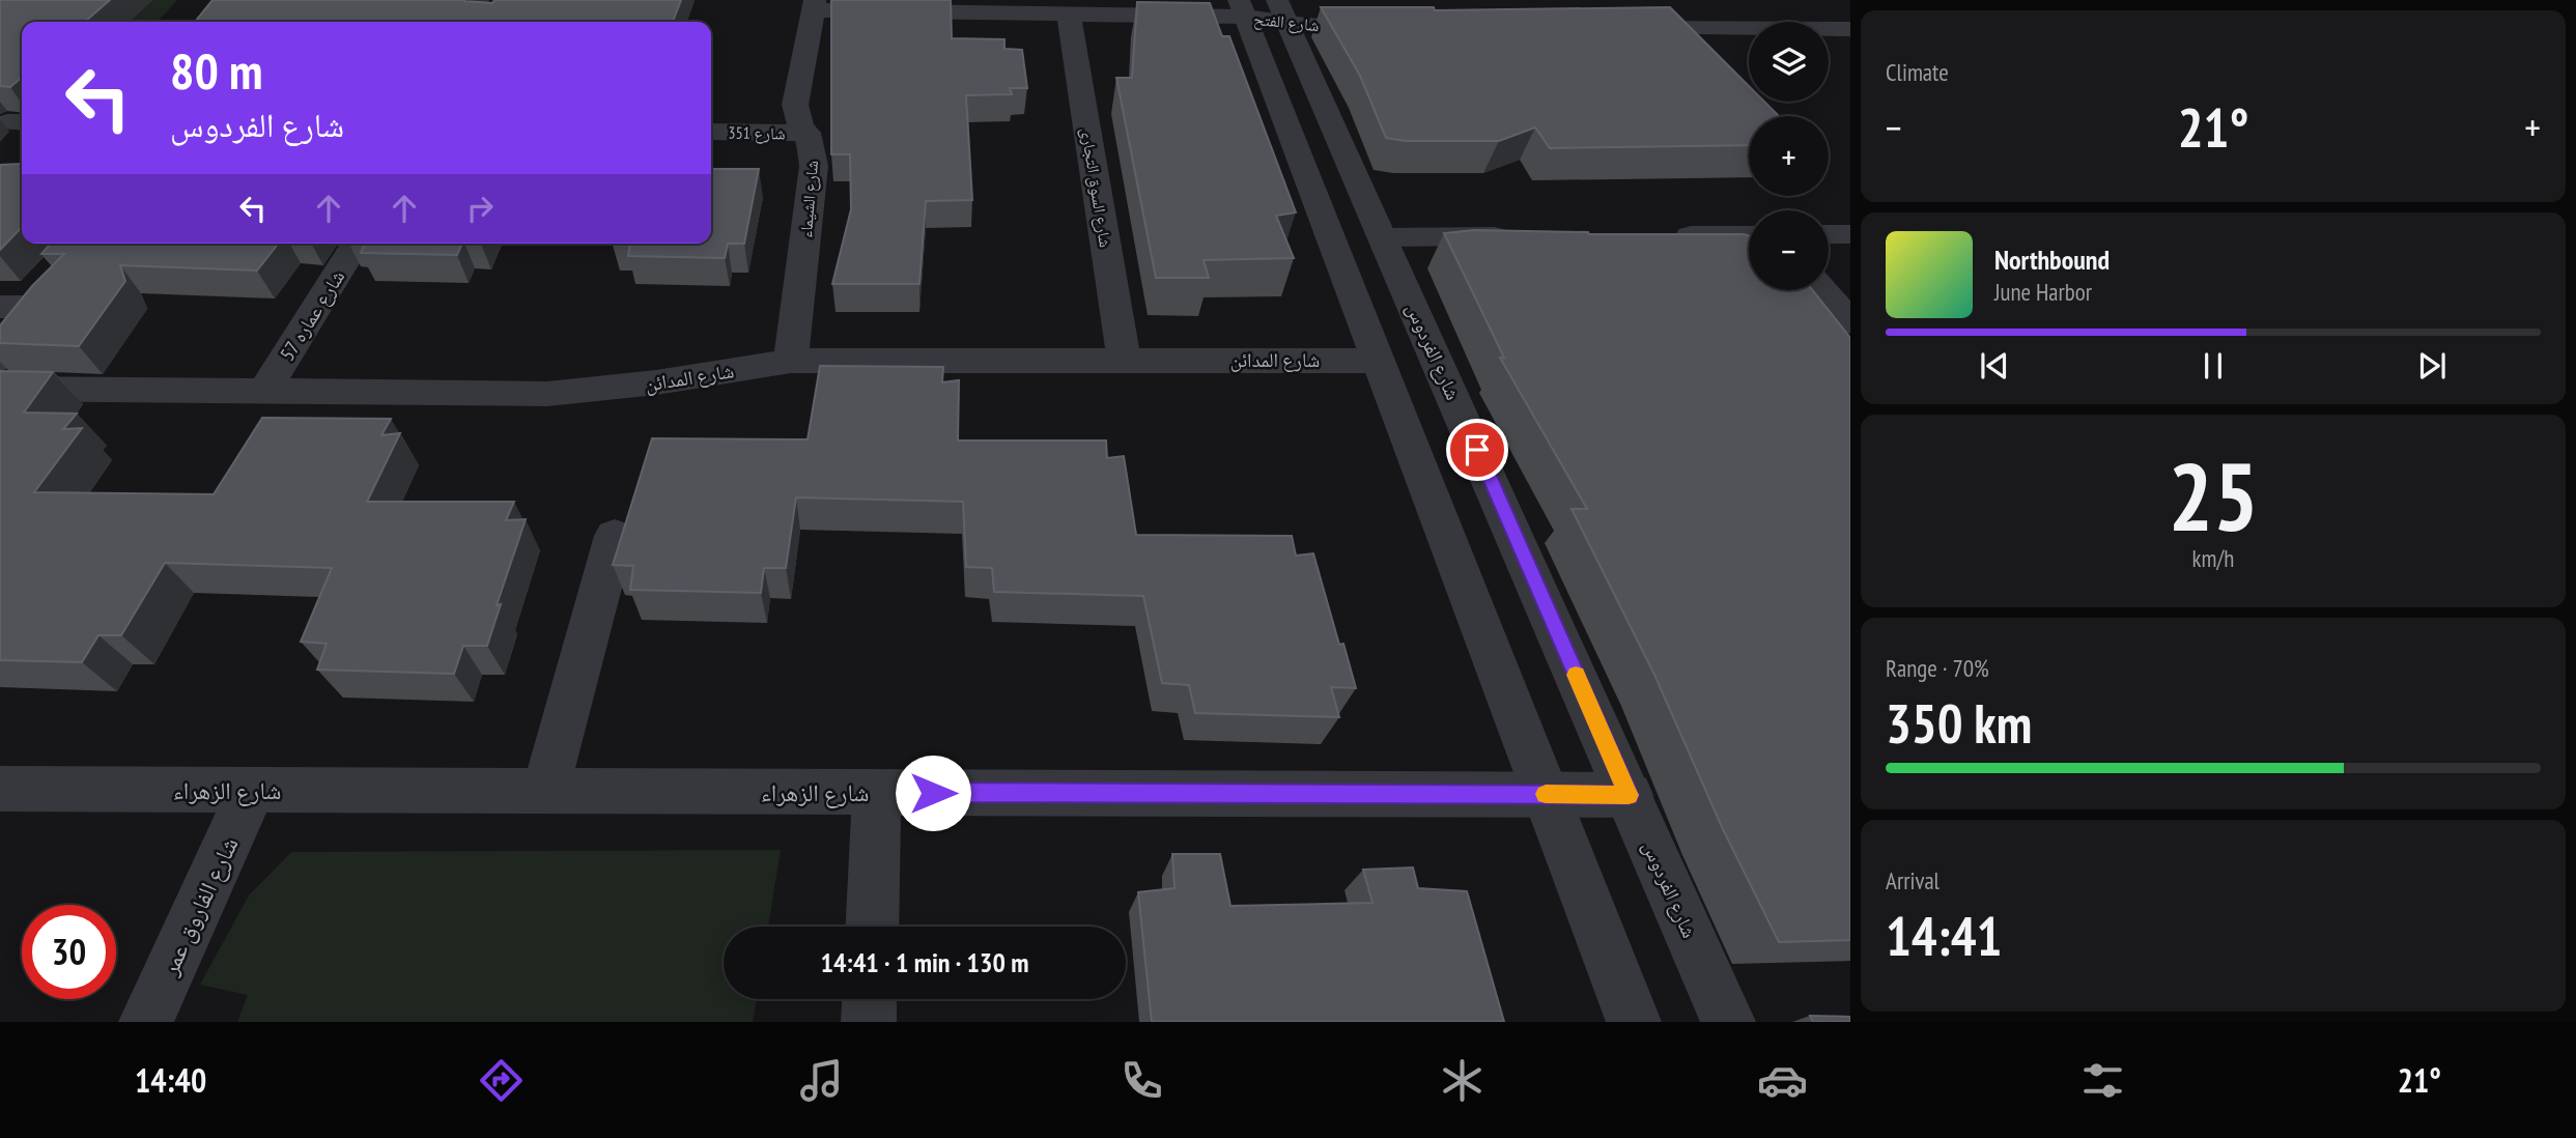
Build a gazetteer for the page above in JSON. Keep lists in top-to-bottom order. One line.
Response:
{"streets":{"street":["شارع الفتح","شارع 351","شارع السوق التجارى","شارع الشيماء","شارع عماره 57","شارع الفردوس","شارع المدائن","شارع الزهراء","شارع الفاروق عمر"]},"crossings":[["شارع الفتح","شارع السوق التجارى"],["شارع الفتح","شارع الشيماء"],["شارع الفتح","شارع الفردوس"],["شارع 351","شارع الشيماء"],["شارع السوق التجارى","شارع المدائن"],["شارع الشيماء","شارع المدائن"],["شارع عماره 57","شارع المدائن"],["شارع الفردوس","شارع الزهراء"],["شارع الزهراء","شارع الفاروق عمر"]],"page":{"tile":["Climate",["25","km/h"],["Range · 70%","350 km"],["Arrival","14:41"]],"map_buttons":["+","−"],"turn":["80 m","شارع الفردوس"],"heat":["−","21°","+"],"song":["Northbound","June Harbor"],"limit":"30","trip":"14:41 · 1 min · 130 m","tabs":["14:40","21°"]}}
